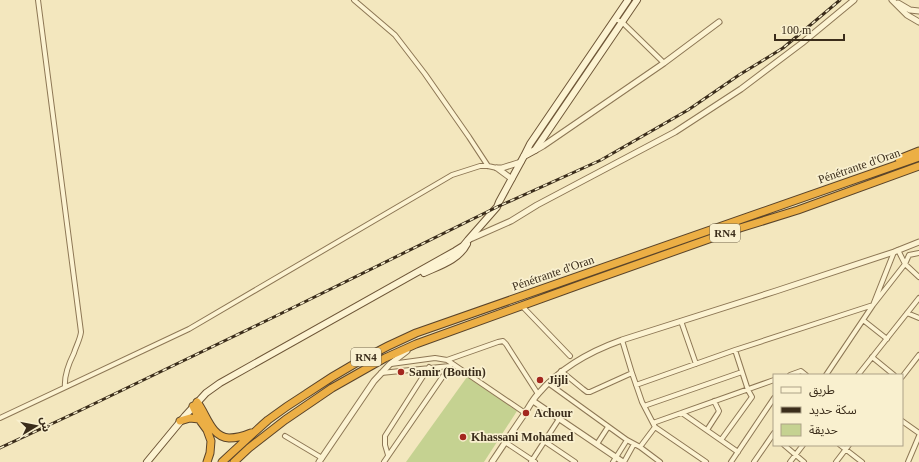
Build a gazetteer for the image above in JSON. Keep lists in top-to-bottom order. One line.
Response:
{"streets":{"highway":["Pénétrante d'Oran","RN4"]},"places":["Samir (Boutin)","Jijli","Achour","Khassani Mohamed"],"legend":["طريق","سكة حديد","حديقة"],"scale_bar":"100 m","north":"right"}
